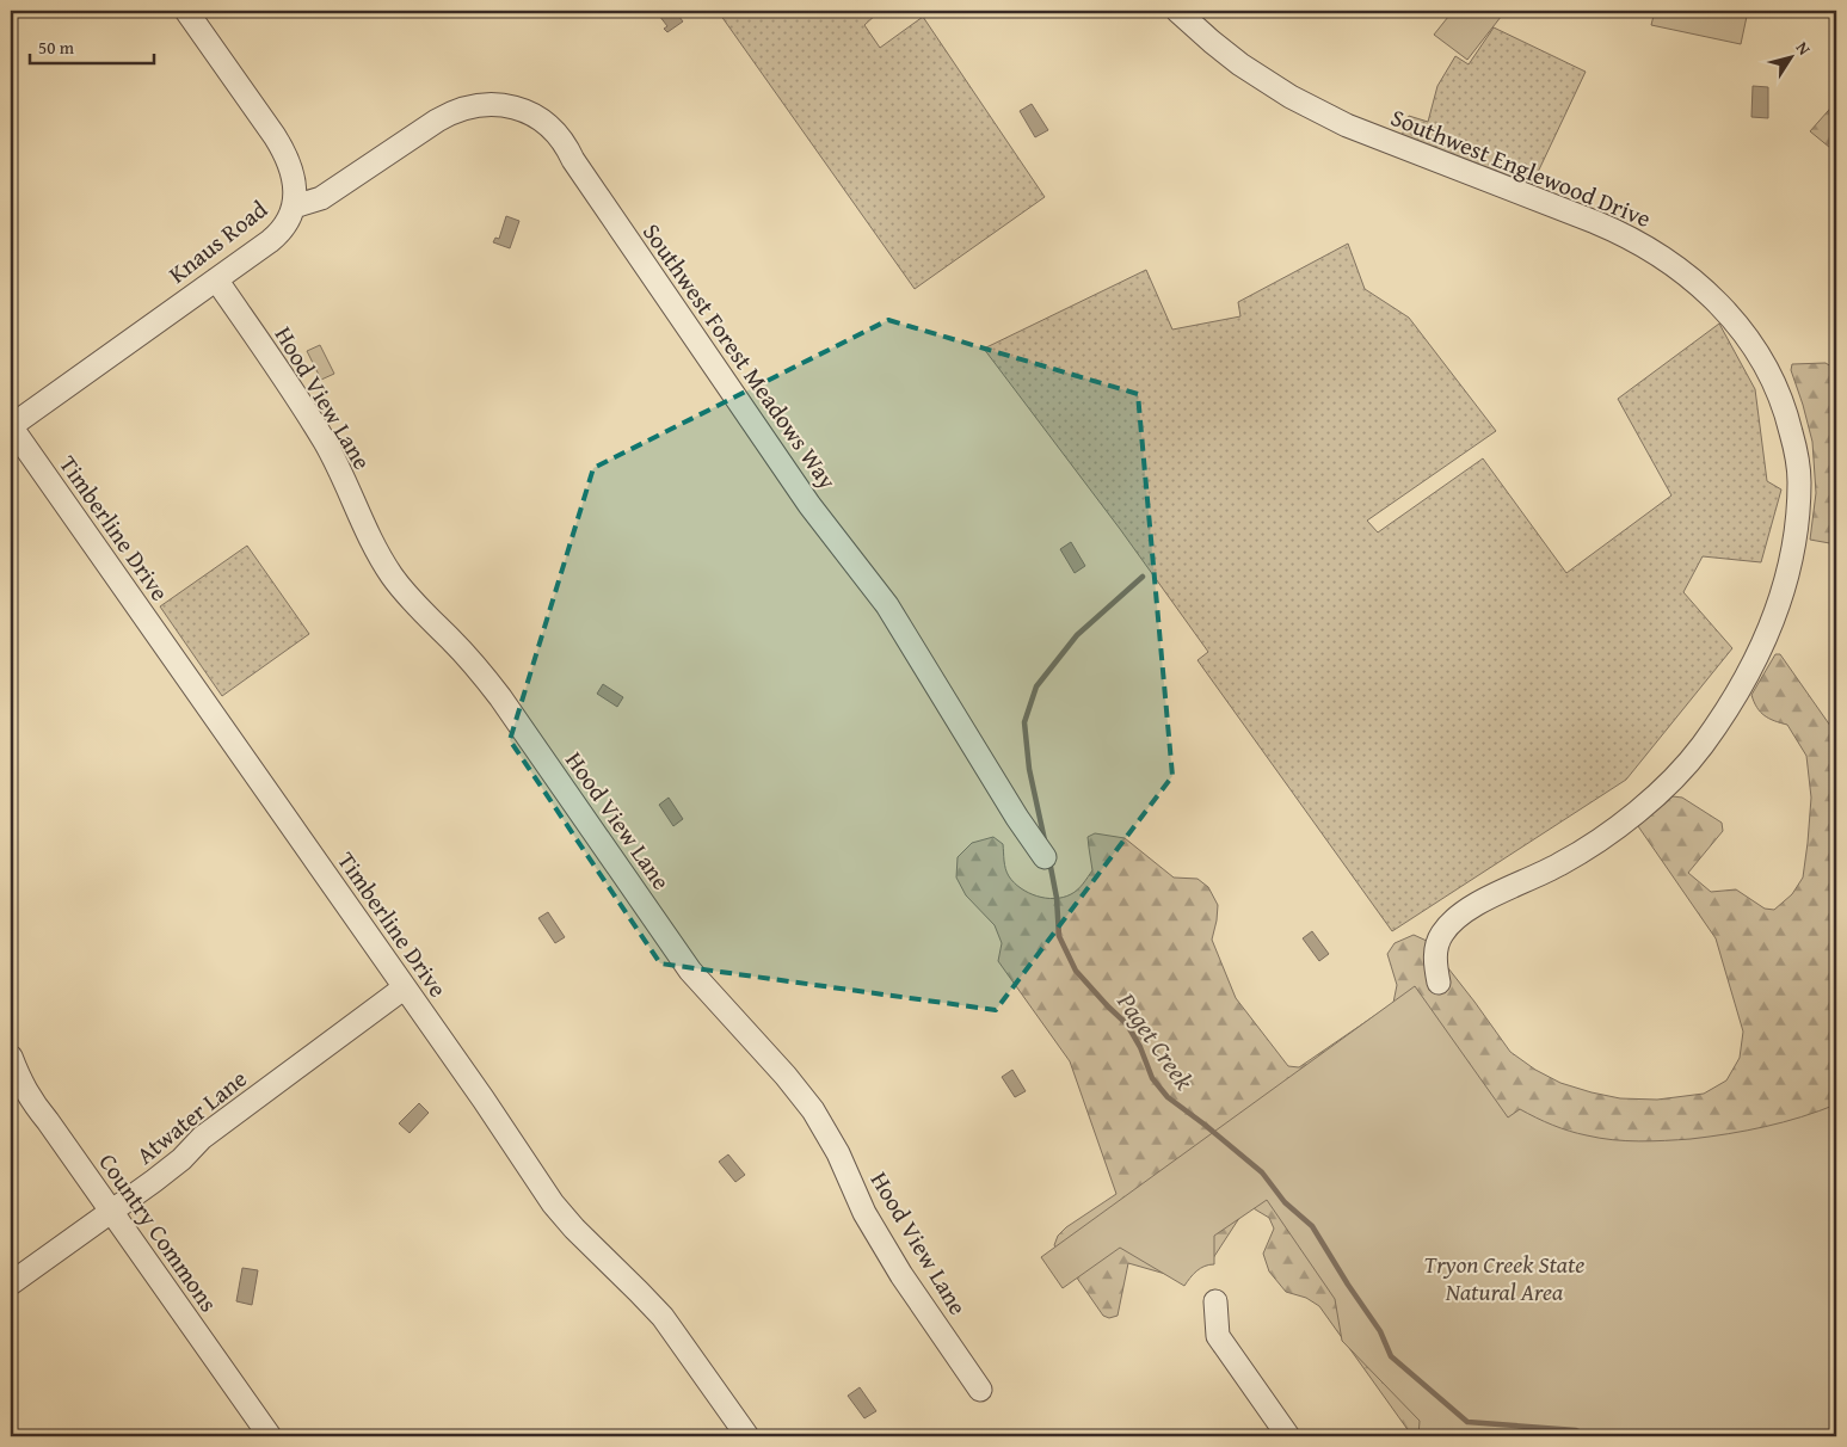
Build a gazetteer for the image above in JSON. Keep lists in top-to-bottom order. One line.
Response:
{"streets":{"street":["Southwest Englewood Drive","Knaus Road","Southwest Forest Meadows Way","Hood View Lane","Timberline Drive","Atwater Lane","Country Commons"]},"crossings":[["Knaus Road","Southwest Forest Meadows Way"],["Knaus Road","Hood View Lane"],["Knaus Road","Timberline Drive"],["Timberline Drive","Atwater Lane"],["Atwater Lane","Country Commons"]],"water":["Paget Creek"],"parks":["Tryon Creek State Natural Area"],"scale_bar":"50 m","north":"top right"}
